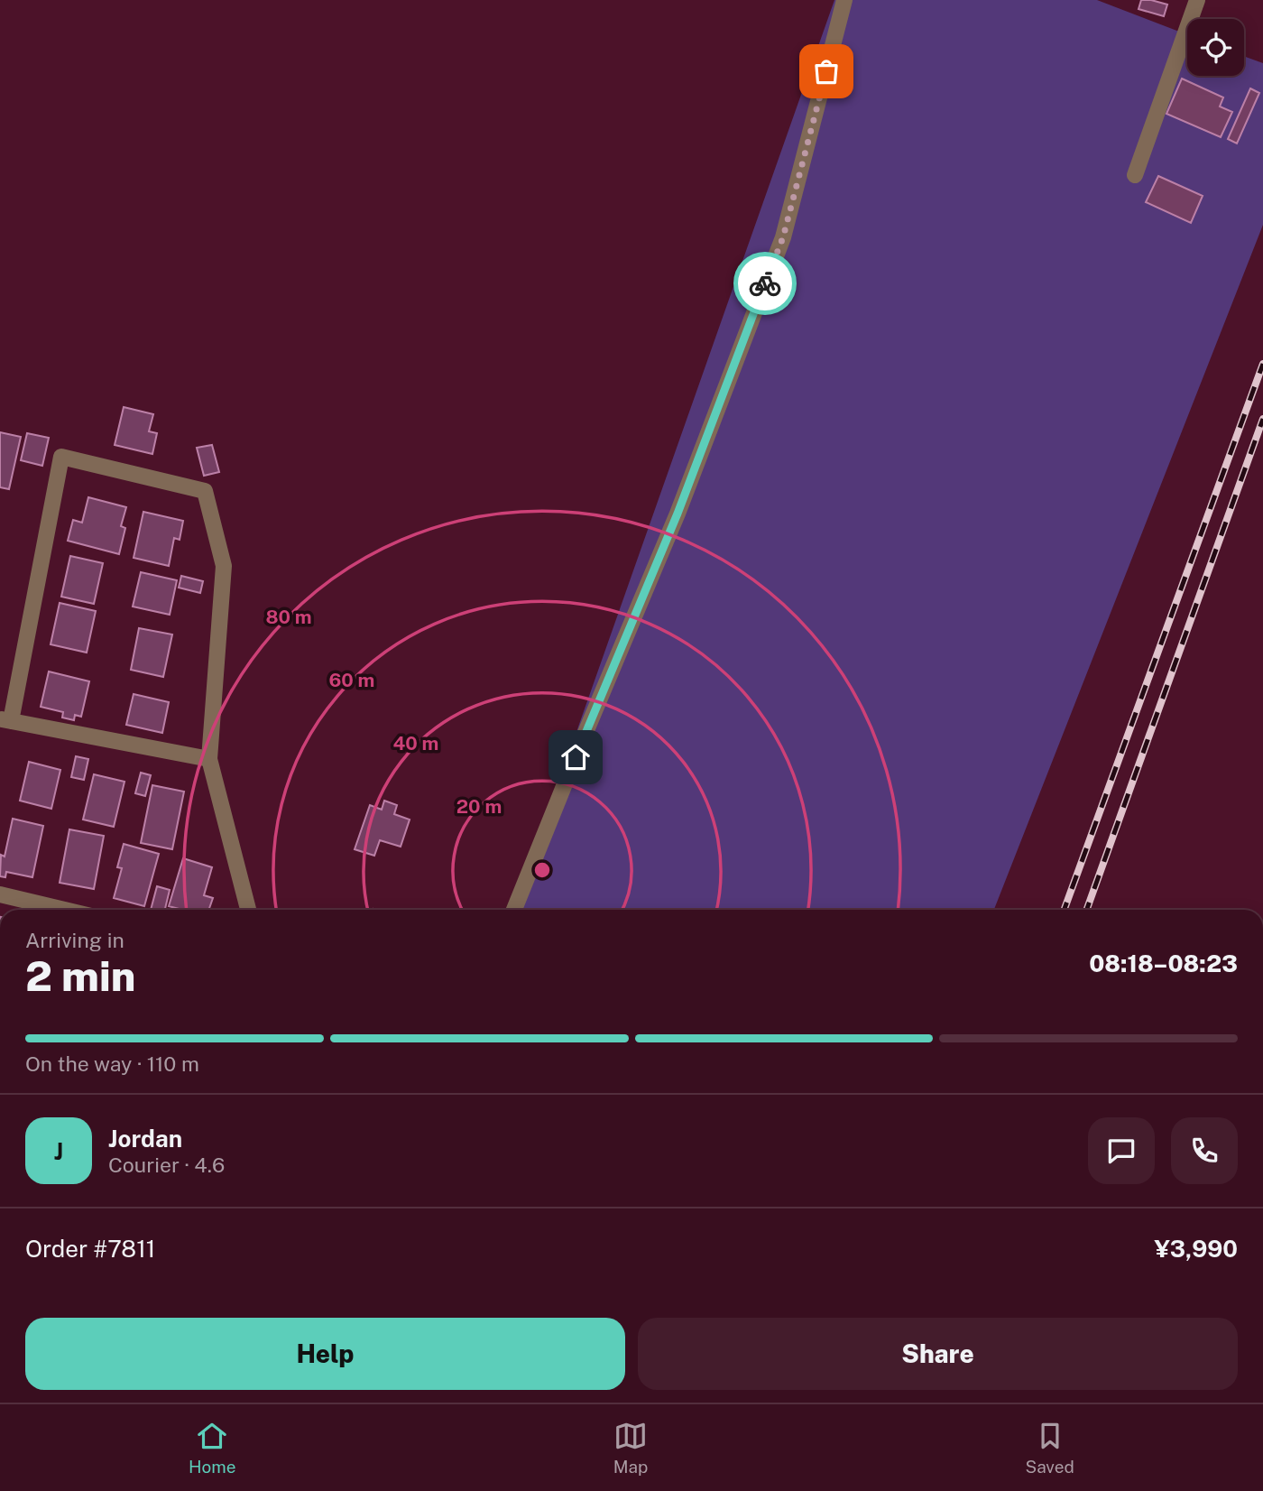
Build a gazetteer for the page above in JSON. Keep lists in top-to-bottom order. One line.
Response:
{"page":{"heading":["2 min","Arriving in","08:18–08:23"],"panel":["Jordan","Courier · 4.6","Order #7811","¥3,990"],"bar":"On the way · 110 m","round":"J","buttons":["Help","Share"],"tabs":["Home","Map","Saved"]},"rings":["80 m","60 m","40 m","20 m"]}
